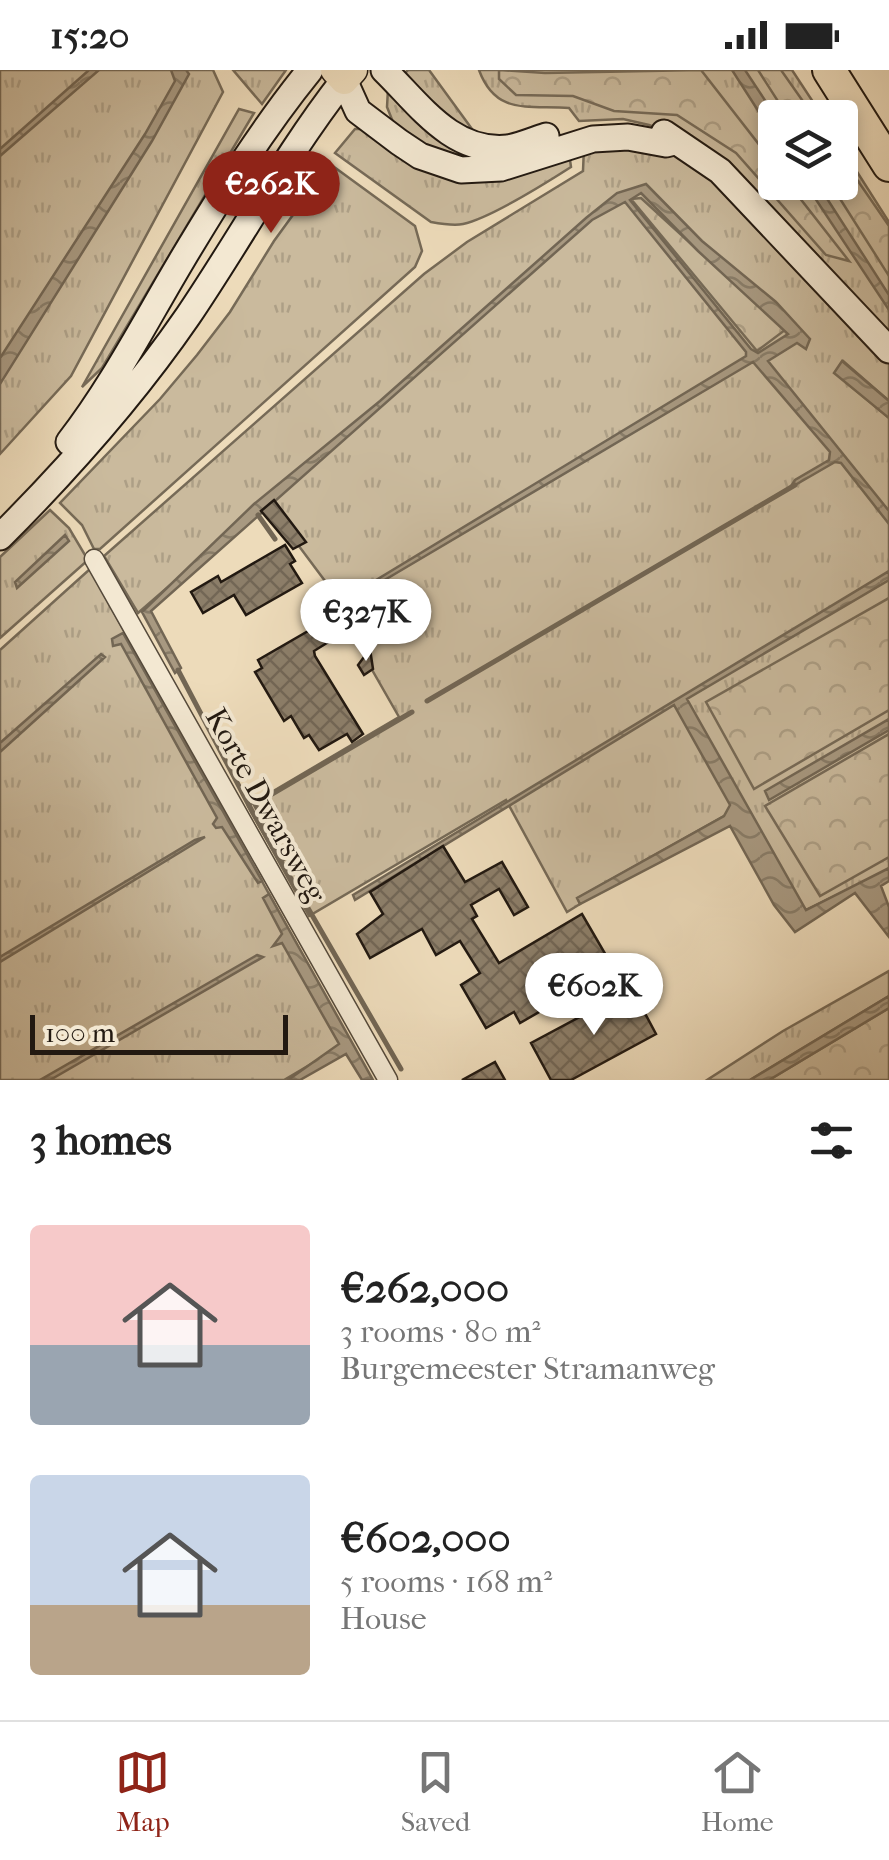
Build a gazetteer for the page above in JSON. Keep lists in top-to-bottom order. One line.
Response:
{"streets":{"street":["Korte Dwarsweg"]},"scale_bar":"100 m","page":{"status":"15:20","price":["€262K","€327K","€602K"],"scale":"100 m","heading":"3 homes","list":[{"name":"€262,000","note":"3 rooms · 80 m² · Burgemeester Stramanweg"},{"name":"€602,000","note":"5 rooms · 168 m² · House"}],"tabs":["Map","Saved","Home"]}}
